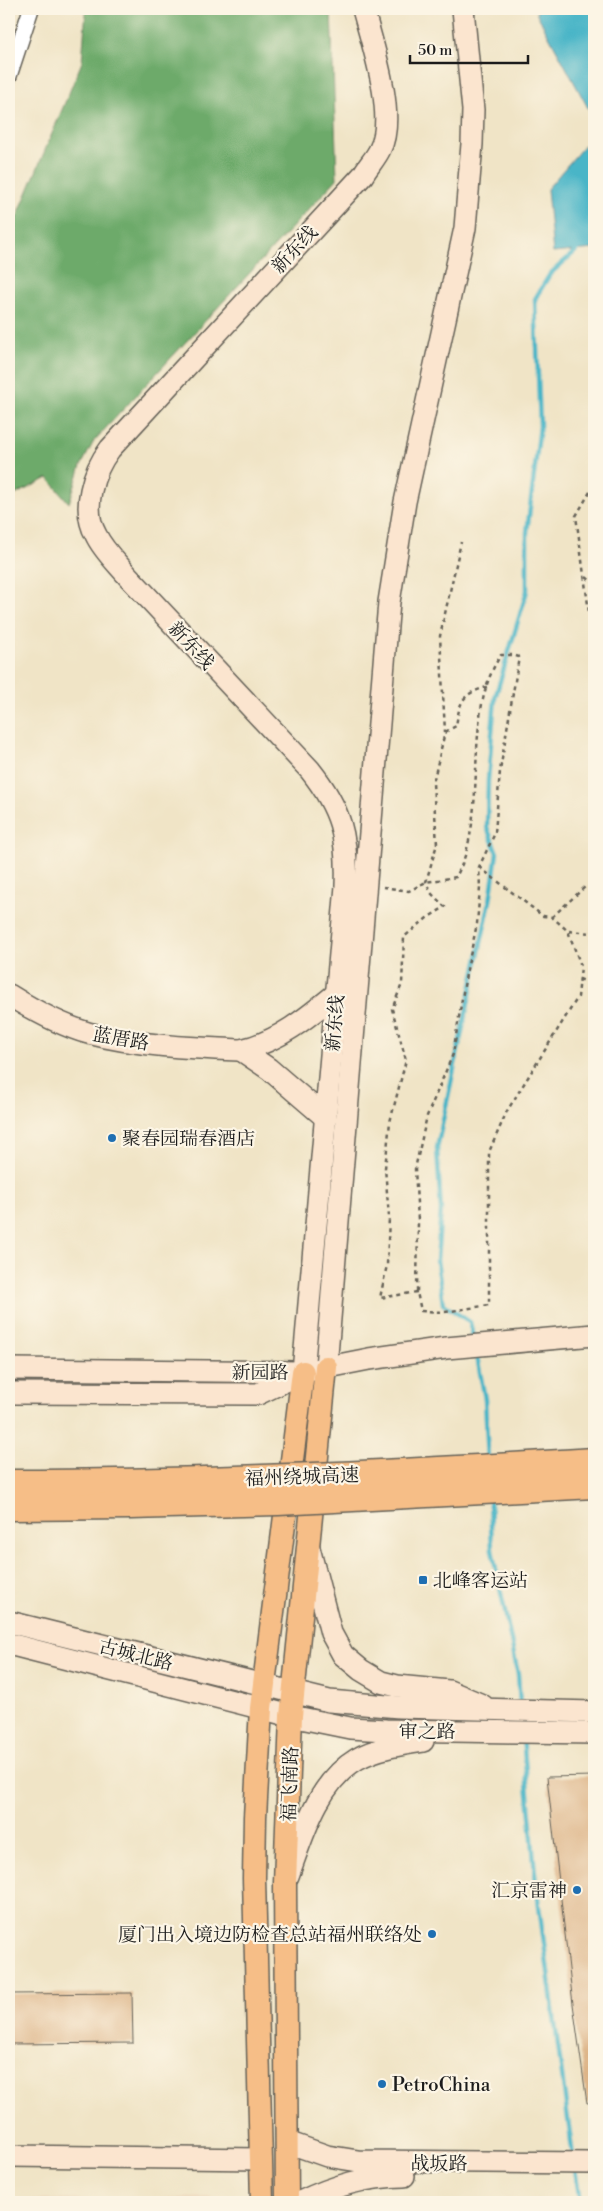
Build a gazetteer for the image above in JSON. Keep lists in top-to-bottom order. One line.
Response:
{"streets":{"highway":["福州绕城高速"],"main road":["新东线","蓝厝路","新园路","古城北路","审之路","福飞南路","战坂路"]},"crossings":[["新东线","新园路"],["新东线","福飞南路"],["新园路","福飞南路"],["古城北路","审之路"],["古城北路","福飞南路"],["审之路","福飞南路"],["福飞南路","战坂路"]],"places":{"other":["聚春园瑞春酒店","汇京雷神","厦门出入境边防检查总站福州联络处","PetroChina"],"transit":["北峰客运站"]},"scale_bar":"50 m"}
